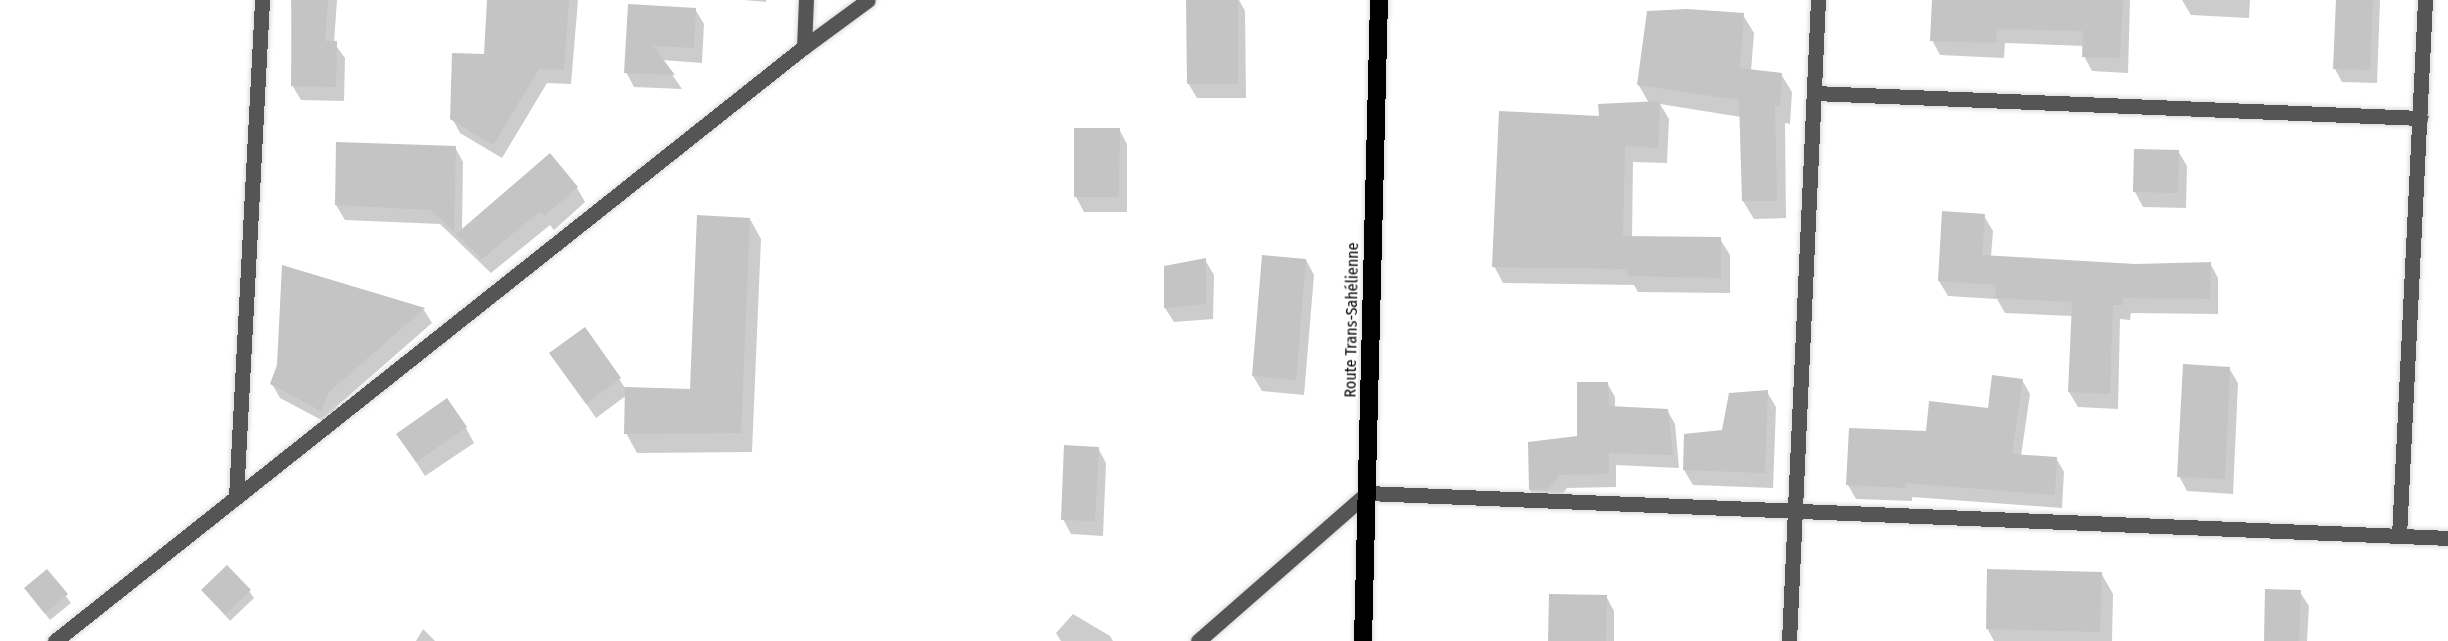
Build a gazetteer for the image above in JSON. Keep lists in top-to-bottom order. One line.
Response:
{"streets":{"highway":["Route Trans-Sahélienne"]}}
